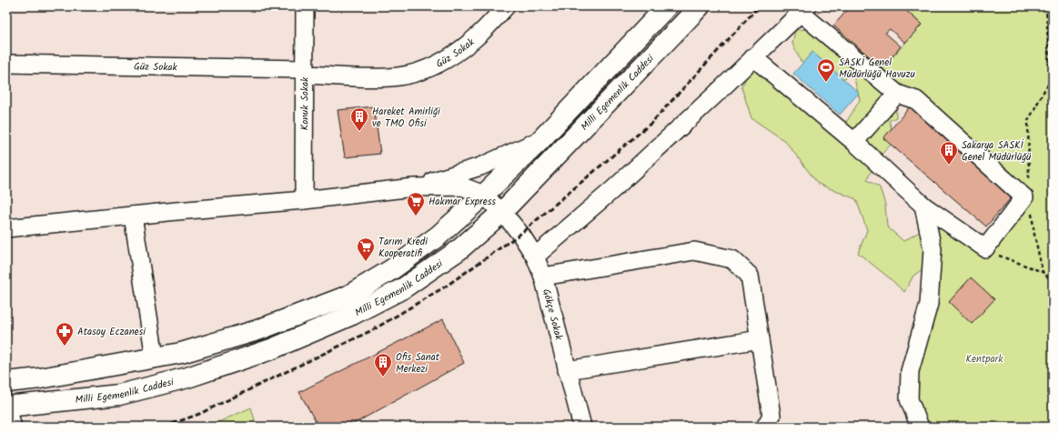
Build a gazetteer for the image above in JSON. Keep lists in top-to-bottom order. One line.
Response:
{"streets":{"main road":["Milli Egemenlik Caddesi"],"street":["Güz Sokak","Konuk Sokak","Gökçe Sokak"]},"crossings":[["Güz Sokak","Konuk Sokak"],["Milli Egemenlik Caddesi","Gökçe Sokak"]],"parks":["Kentpark"],"places":{"sports":["SASKİ Genel Müdürlüğü Havuzu"],"building":["Hareket Amirliği ve TMO Ofisi","Sakarya SASKİ Genel Müdürlüğü","Ofis Sanat Merkezi"],"supermarket":["Hakmar Express","Tarım Kredi Kooperatifi"],"pharmacy":["Atasoy Eczanesi"]}}
